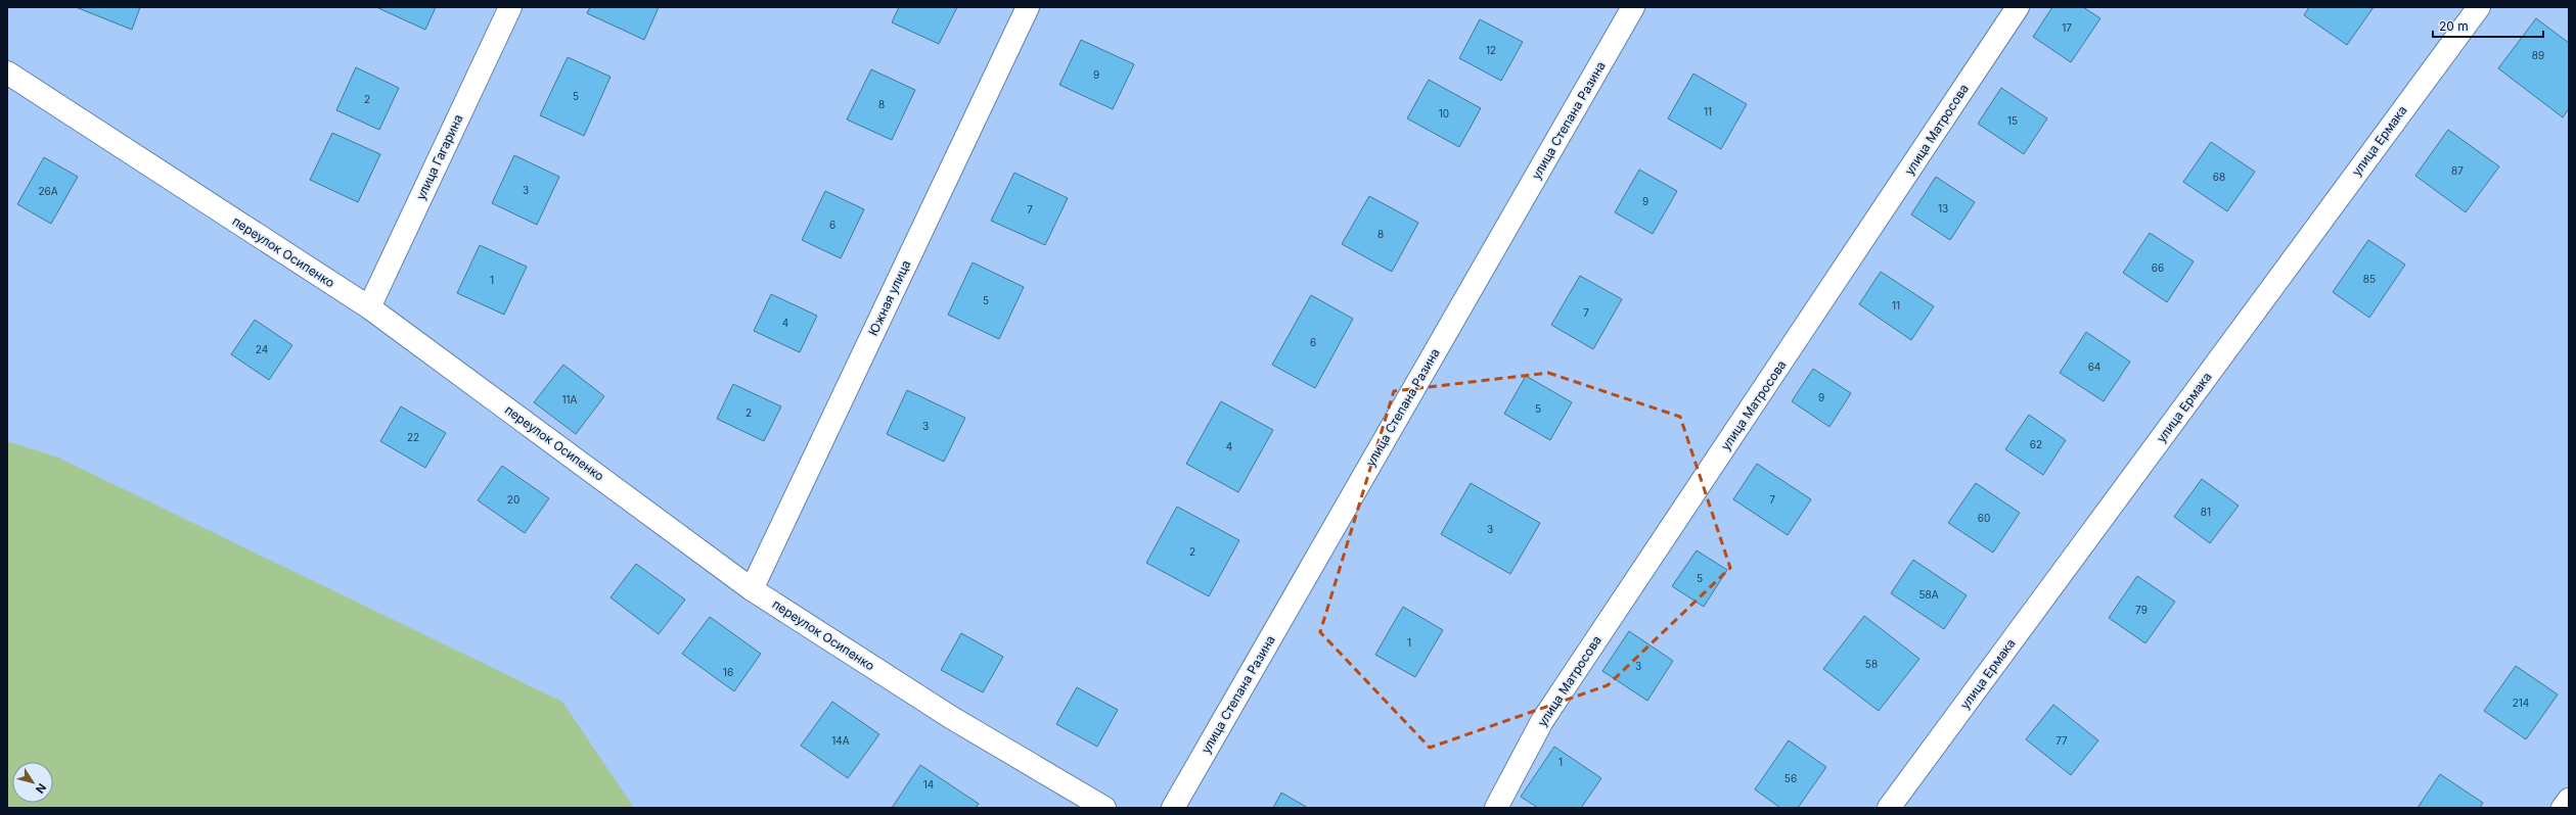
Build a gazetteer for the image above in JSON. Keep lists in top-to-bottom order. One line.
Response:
{"streets":{"street":["улица Степана Разина","улица Матросова","улица Ермака","улица Гагарина","переулок Осипенко","Южная улица"]},"crossings":[["улица Гагарина","переулок Осипенко"],["переулок Осипенко","Южная улица"]],"house_numbers":["17","12","89","9","5","2","8","11","10","15","87","68","3","26А","9","13","7","6","8","66","85","1","5","11","7","4","6","24","64","9","11А","5","2","3","22","62","4","20","7","81","60","3","2","5","58А","79","1","58","3","16","214","14А","77","1","56","14"],"scale_bar":"20 m","north":"bottom right"}
